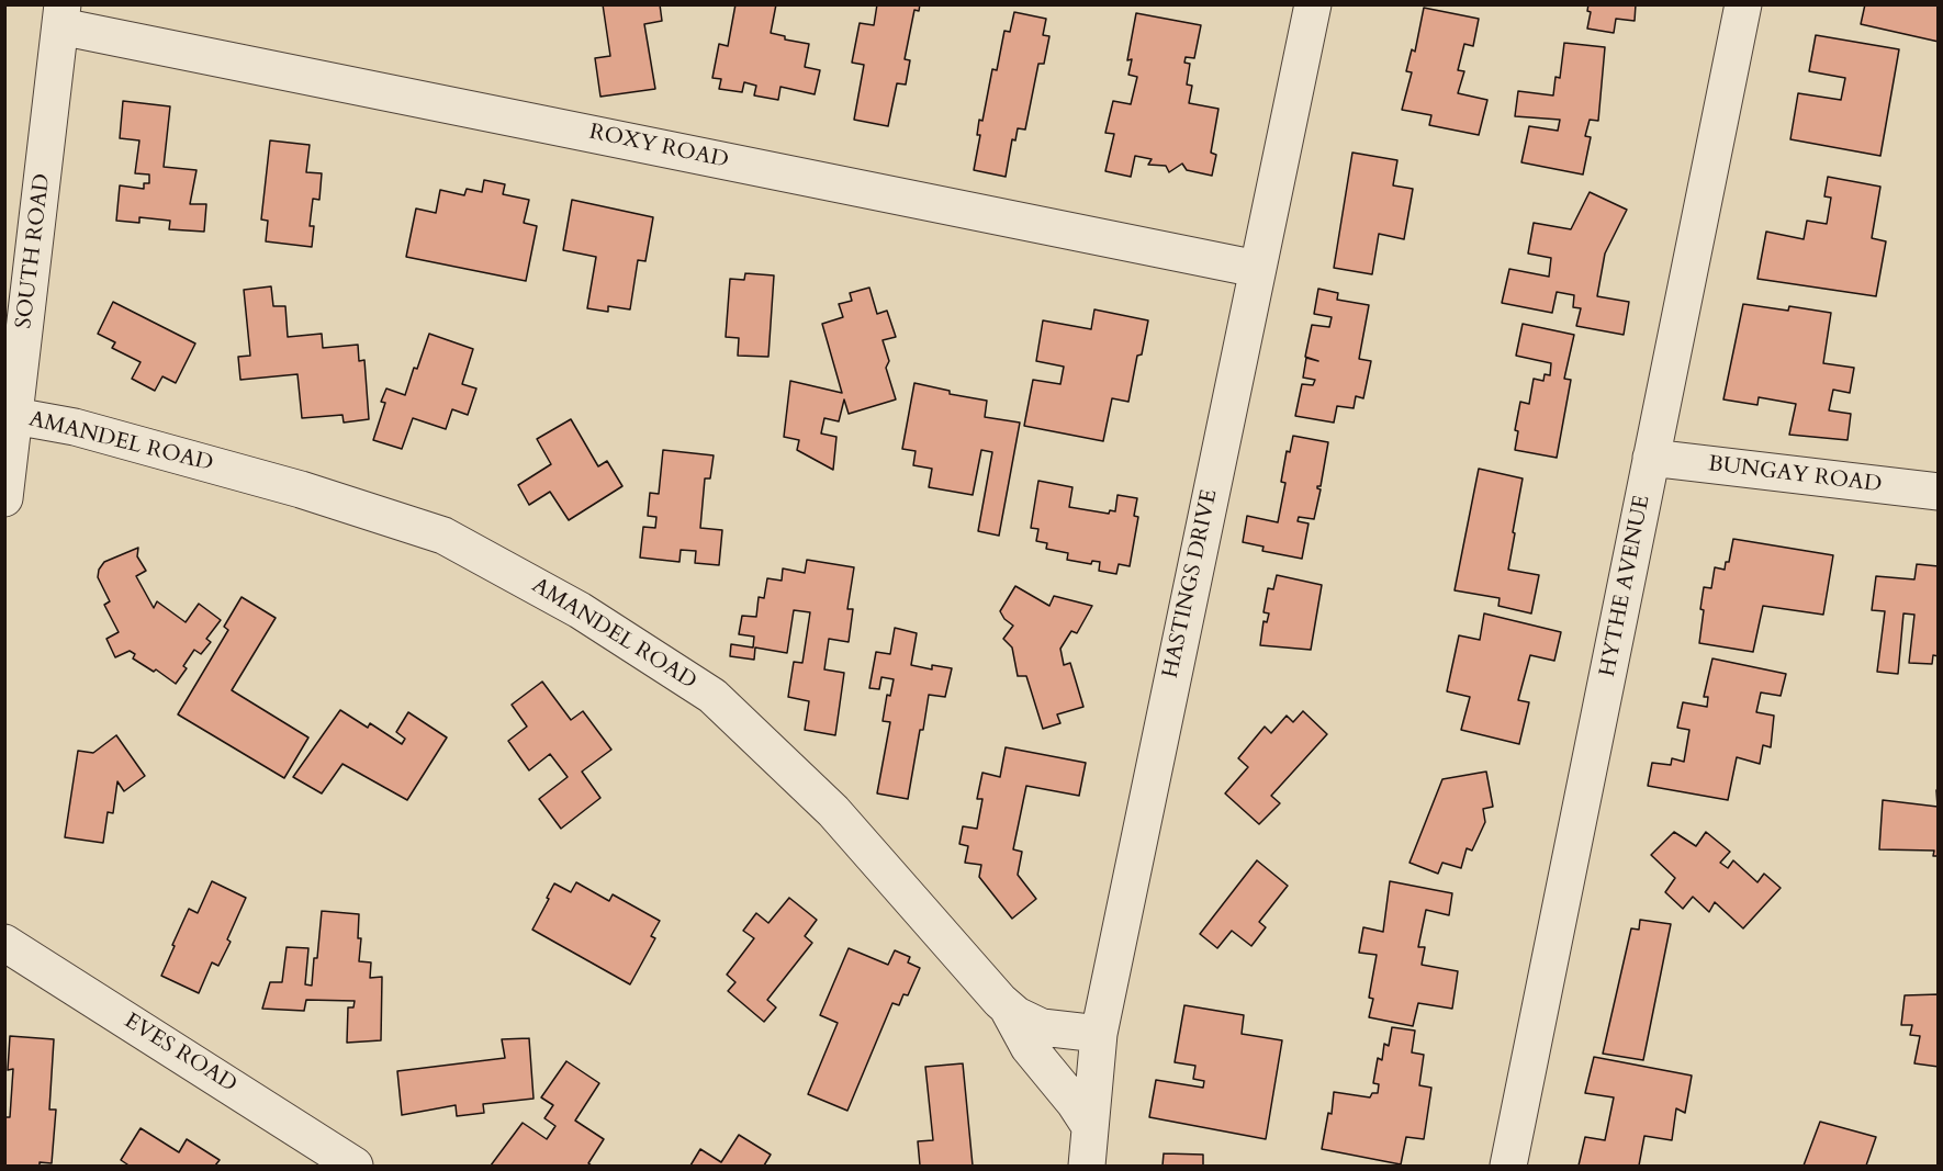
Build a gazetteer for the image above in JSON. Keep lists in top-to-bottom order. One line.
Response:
{"streets":{"street":["ROXY ROAD","SOUTH ROAD","AMANDEL ROAD","BUNGAY ROAD","HASTINGS DRIVE","HYTHE AVENUE","EVES ROAD"]},"crossings":[["ROXY ROAD","SOUTH ROAD"],["ROXY ROAD","HASTINGS DRIVE"],["SOUTH ROAD","AMANDEL ROAD"],["AMANDEL ROAD","HASTINGS DRIVE"],["BUNGAY ROAD","HYTHE AVENUE"]]}
